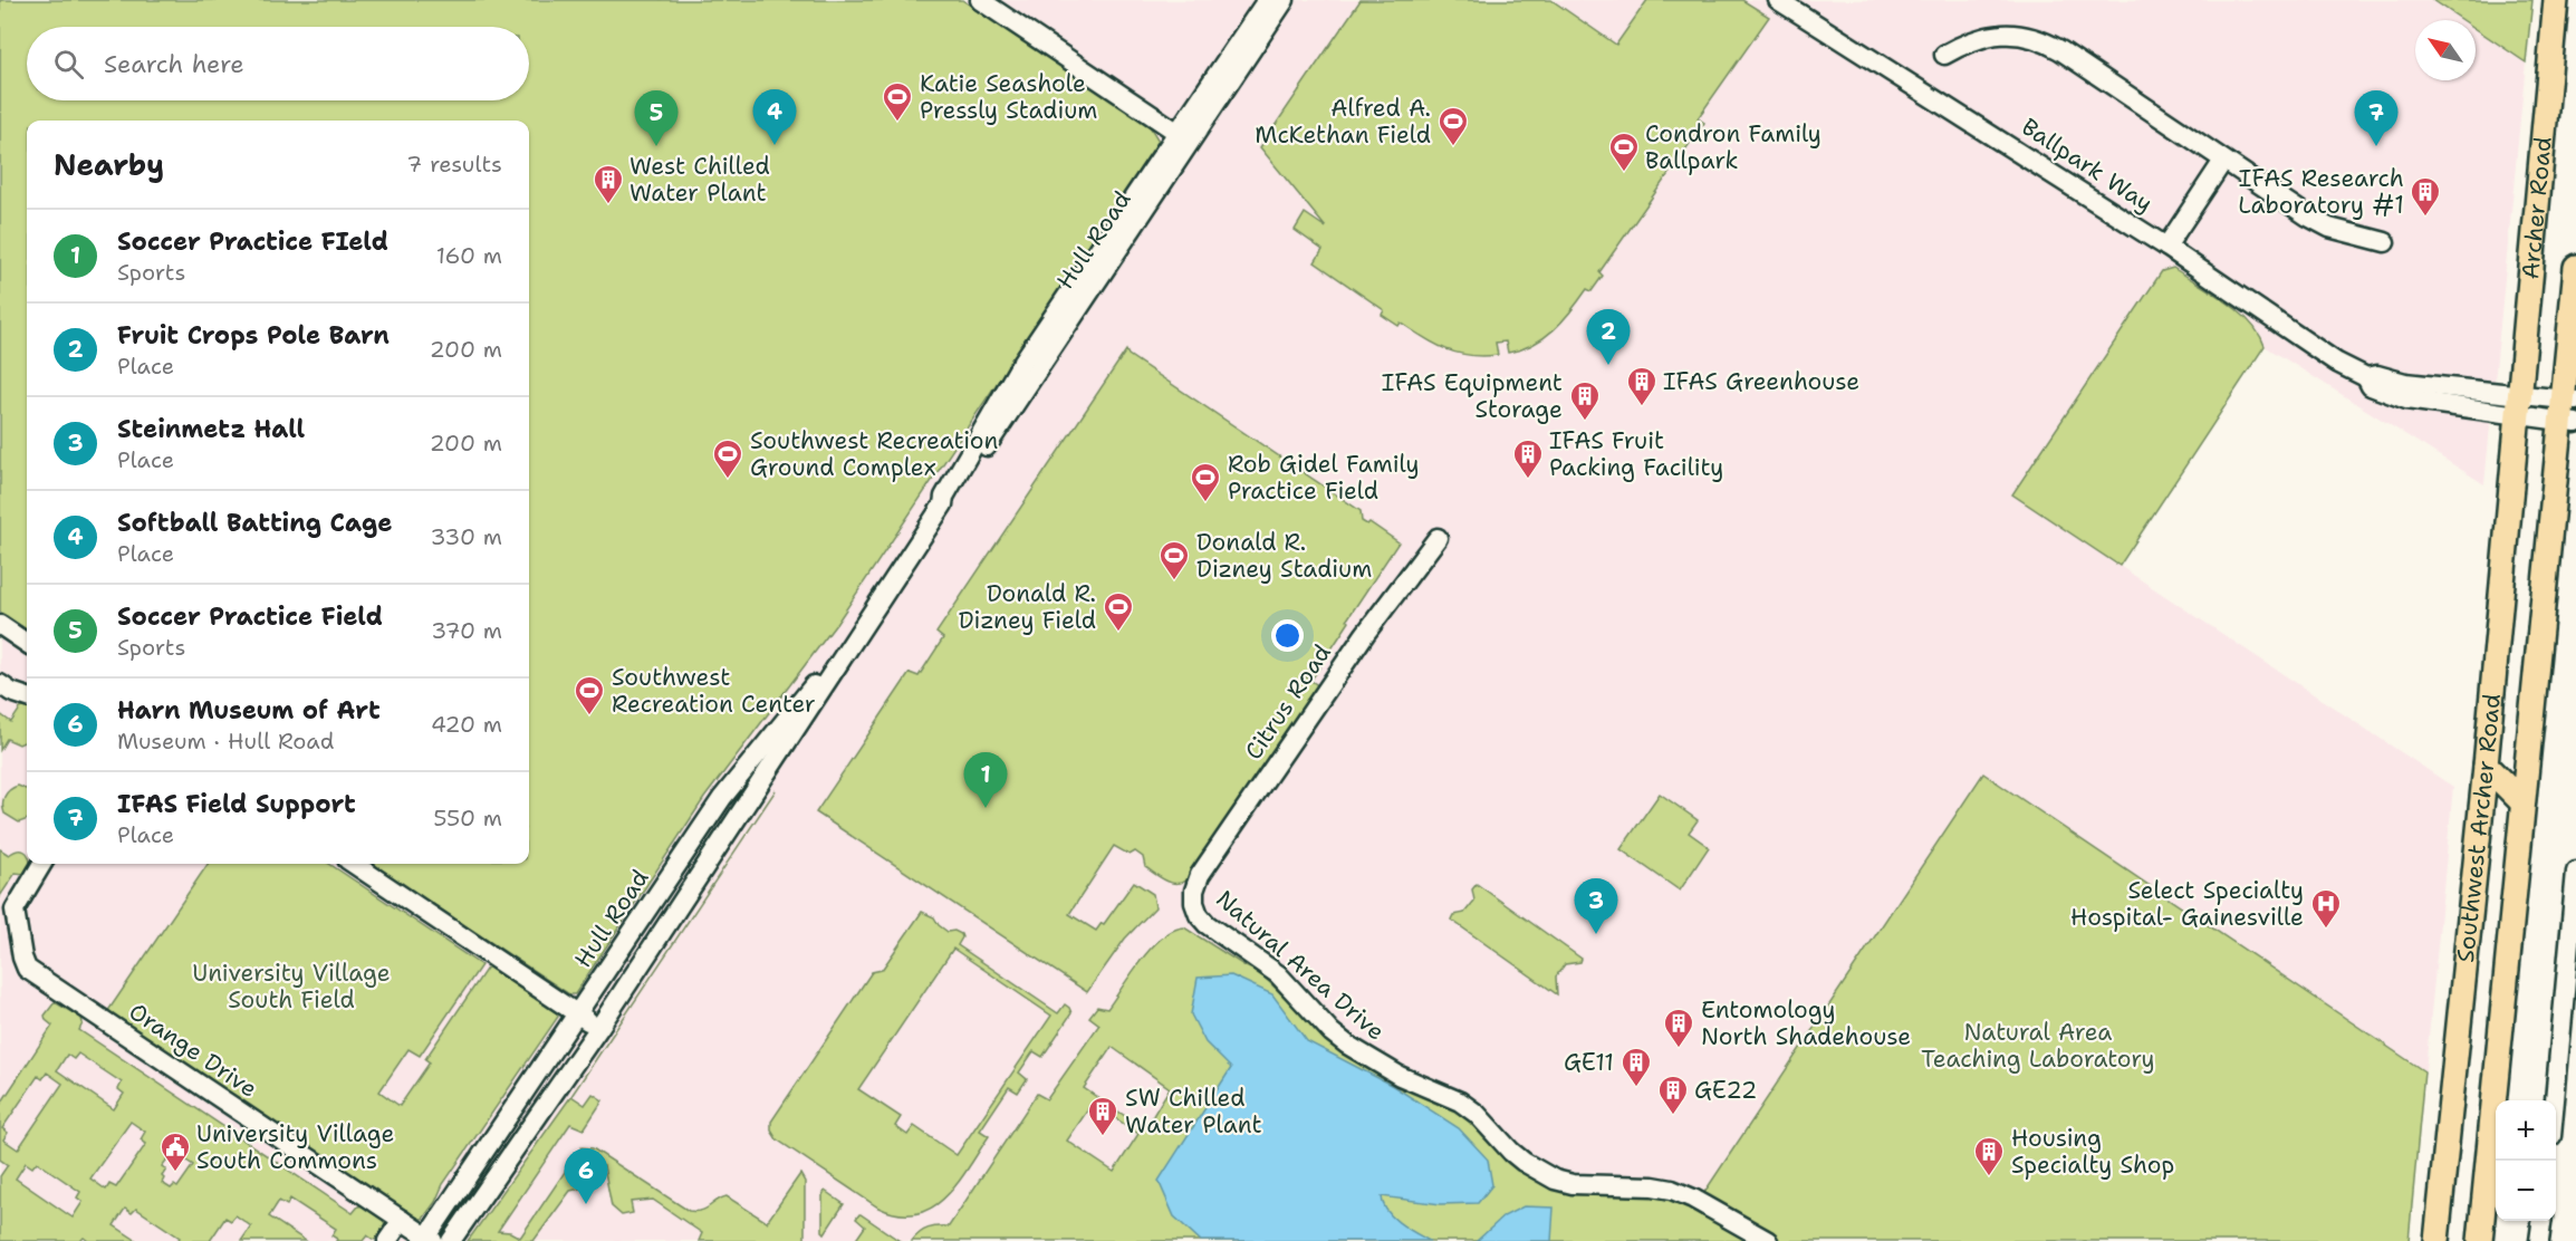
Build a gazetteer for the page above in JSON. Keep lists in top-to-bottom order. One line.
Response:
{"streets":{"main road":["Archer Road","Southwest Archer Road"],"street":["Ballpark Way","Hull Road","Citrus Road","Natural Area Drive","Orange Drive"]},"crossings":[["Ballpark Way","Archer Road"],["Ballpark Way","Southwest Archer Road"],["Archer Road","Southwest Archer Road"],["Hull Road","Orange Drive"],["Citrus Road","Natural Area Drive"]],"parks":["University Village South Field","Natural Area Teaching Laboratory"],"places":{"sports":["Katie Seashole Pressly Stadium","Alfred A. McKethan Field","Condron Family Ballpark","Southwest Recreation Ground Complex","Rob Gidel Family Practice Field","Donald R. Dizney Stadium","Donald R. Dizney Field","Southwest Recreation Center"],"building":["West Chilled Water Plant","IFAS Research Laboratory #1","IFAS Greenhouse","IFAS Equipment Storage","IFAS Fruit Packing Facility","Entomology North Shadehouse","GE11","GE22","SW Chilled Water Plant","Housing Specialty Shop"],"hospital":["Select Specialty Hospital- Gainesville"],"public building":["University Village South Commons"]},"north":"top left","page":{"search":"Search here","pins":["4","5","7","2","1","3","6"],"heading":["Nearby","7 results"],"list":[{"mark":"1","name":"Soccer Practice FIeld","note":"Sports","value":"160 m"},{"mark":"2","name":"Fruit Crops Pole Barn","note":"Place","value":"200 m"},{"mark":"3","name":"Steinmetz Hall","note":"Place","value":"200 m"},{"mark":"4","name":"Softball Batting Cage","note":"Place","value":"330 m"},{"mark":"5","name":"Soccer Practice Field","note":"Sports","value":"370 m"},{"mark":"6","name":"Harn Museum of Art","note":"Museum · Hull Road","value":"420 m"},{"mark":"7","name":"IFAS Field Support","note":"Place","value":"550 m"}],"map_buttons":["+","−"]}}
